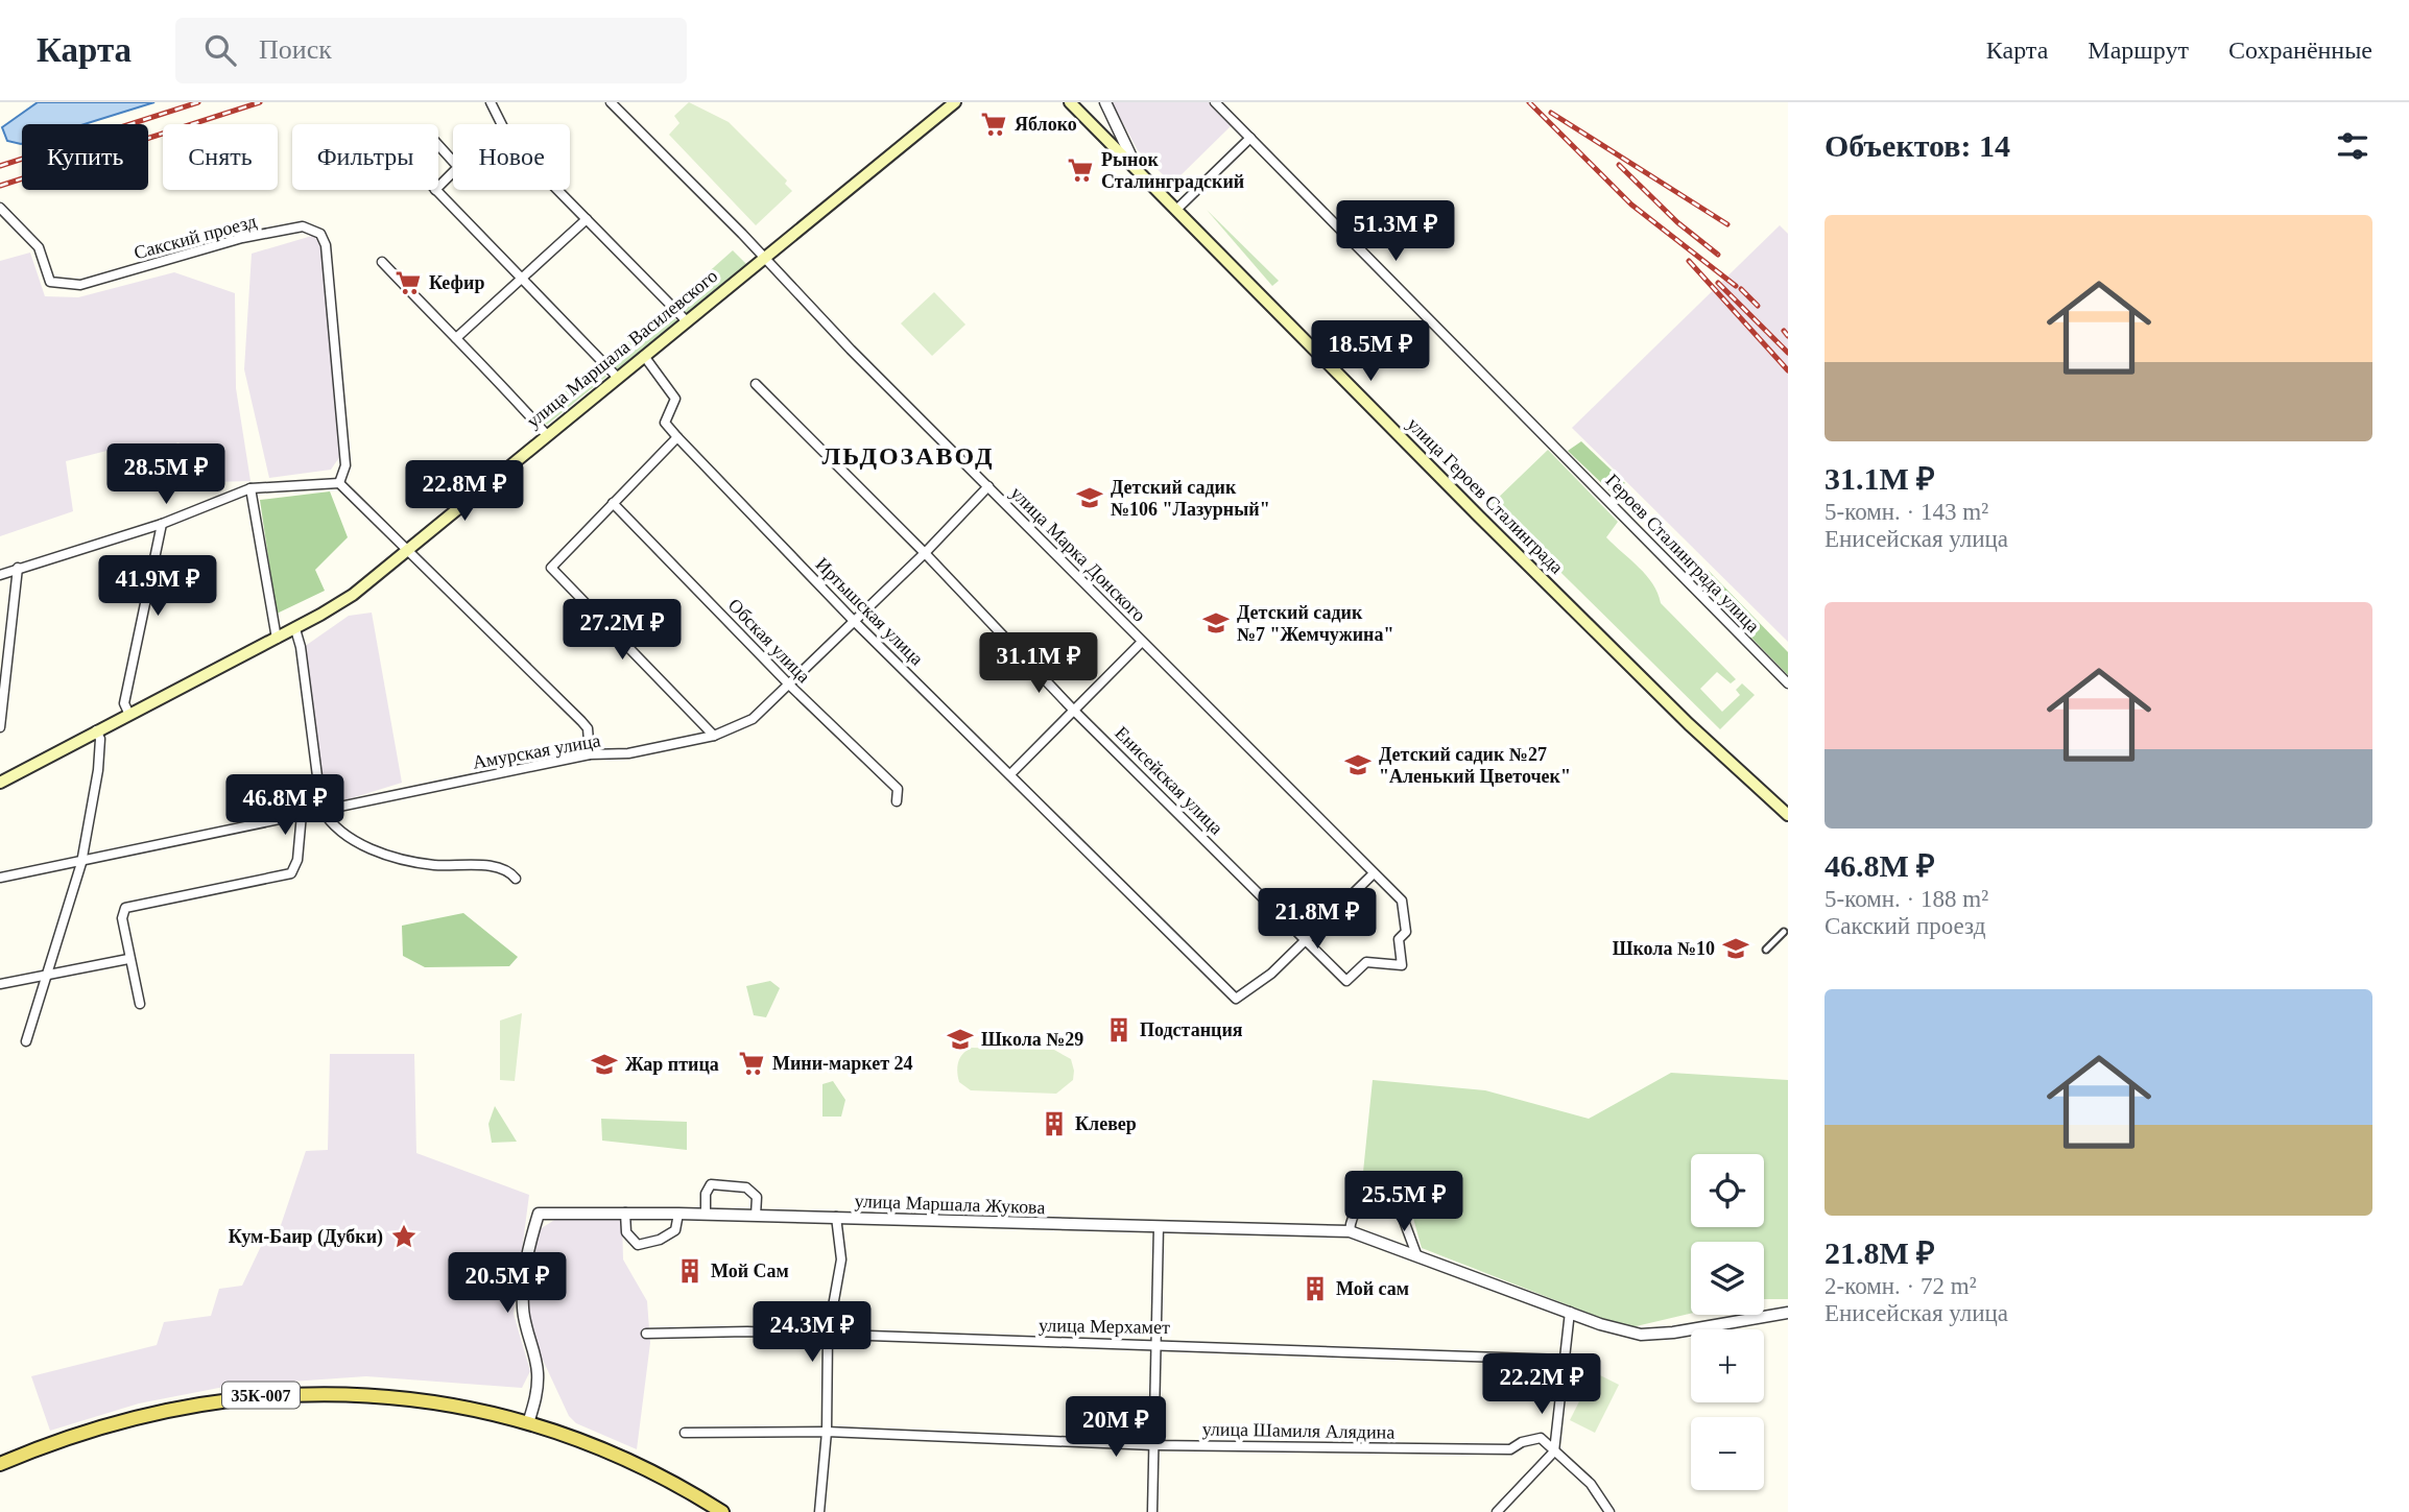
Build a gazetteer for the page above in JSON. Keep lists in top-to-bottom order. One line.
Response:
{"streets":{"main road":["улица Маршала Василевского","улица Героев Сталинграда","35К-007"],"street":["Сакский проезд","Героев Сталинграда улица","улица Марка Донского","Иртышская улица","Обская улица","Амурская улица","Енисейская улица","улица Маршала Жукова","улица Мерхамет","улица Шамиля Алядина"]},"crossings":[["улица Маршала Василевского","улица Марка Донского"],["улица Марка Донского","Амурская улица"],["улица Марка Донского","Енисейская улица"],["Иртышская улица","Амурская улица"],["Иртышская улица","Енисейская улица"],["Обская улица","Амурская улица"],["Амурская улица","Енисейская улица"],["улица Маршала Жукова","35К-007"]],"districts":["ЛЬДОЗАВОД"],"places":{"supermarket":["Яблоко","Рынок Сталинградский","Кефир","Мини-маркет 24"],"school or university":["Детский садик №106 \"Лазурный\"","Детский садик №7 \"Жемчужина\"","Детский садик №27 \"Аленький Цветочек\"","Школа №10","Школа №29","Жар птица"],"building":["Подстанция","Клевер","Мой Сам","Мой сам"],"place":["Кум-Баир (Дубки)"]},"page":{"header":"Карта","search":"Поиск","nav":["Карта","Маршрут","Сохранённые"],"heading":"Объектов: 14","chip":["Купить","Снять","Фильтры","Новое"],"list":[{"name":"31.1M ₽","note":"5-комн. · 143 m² · Енисейская улица"},{"name":"46.8M ₽","note":"5-комн. · 188 m² · Сакский проезд"},{"name":"21.8M ₽","note":"2-комн. · 72 m² · Енисейская улица"}],"price":["51.3M ₽","18.5M ₽","28.5M ₽","22.8M ₽","41.9M ₽","27.2M ₽","31.1M ₽","46.8M ₽","21.8M ₽","25.5M ₽","20.5M ₽","24.3M ₽","22.2M ₽","20M ₽"],"map_buttons":["+","−"]}}
